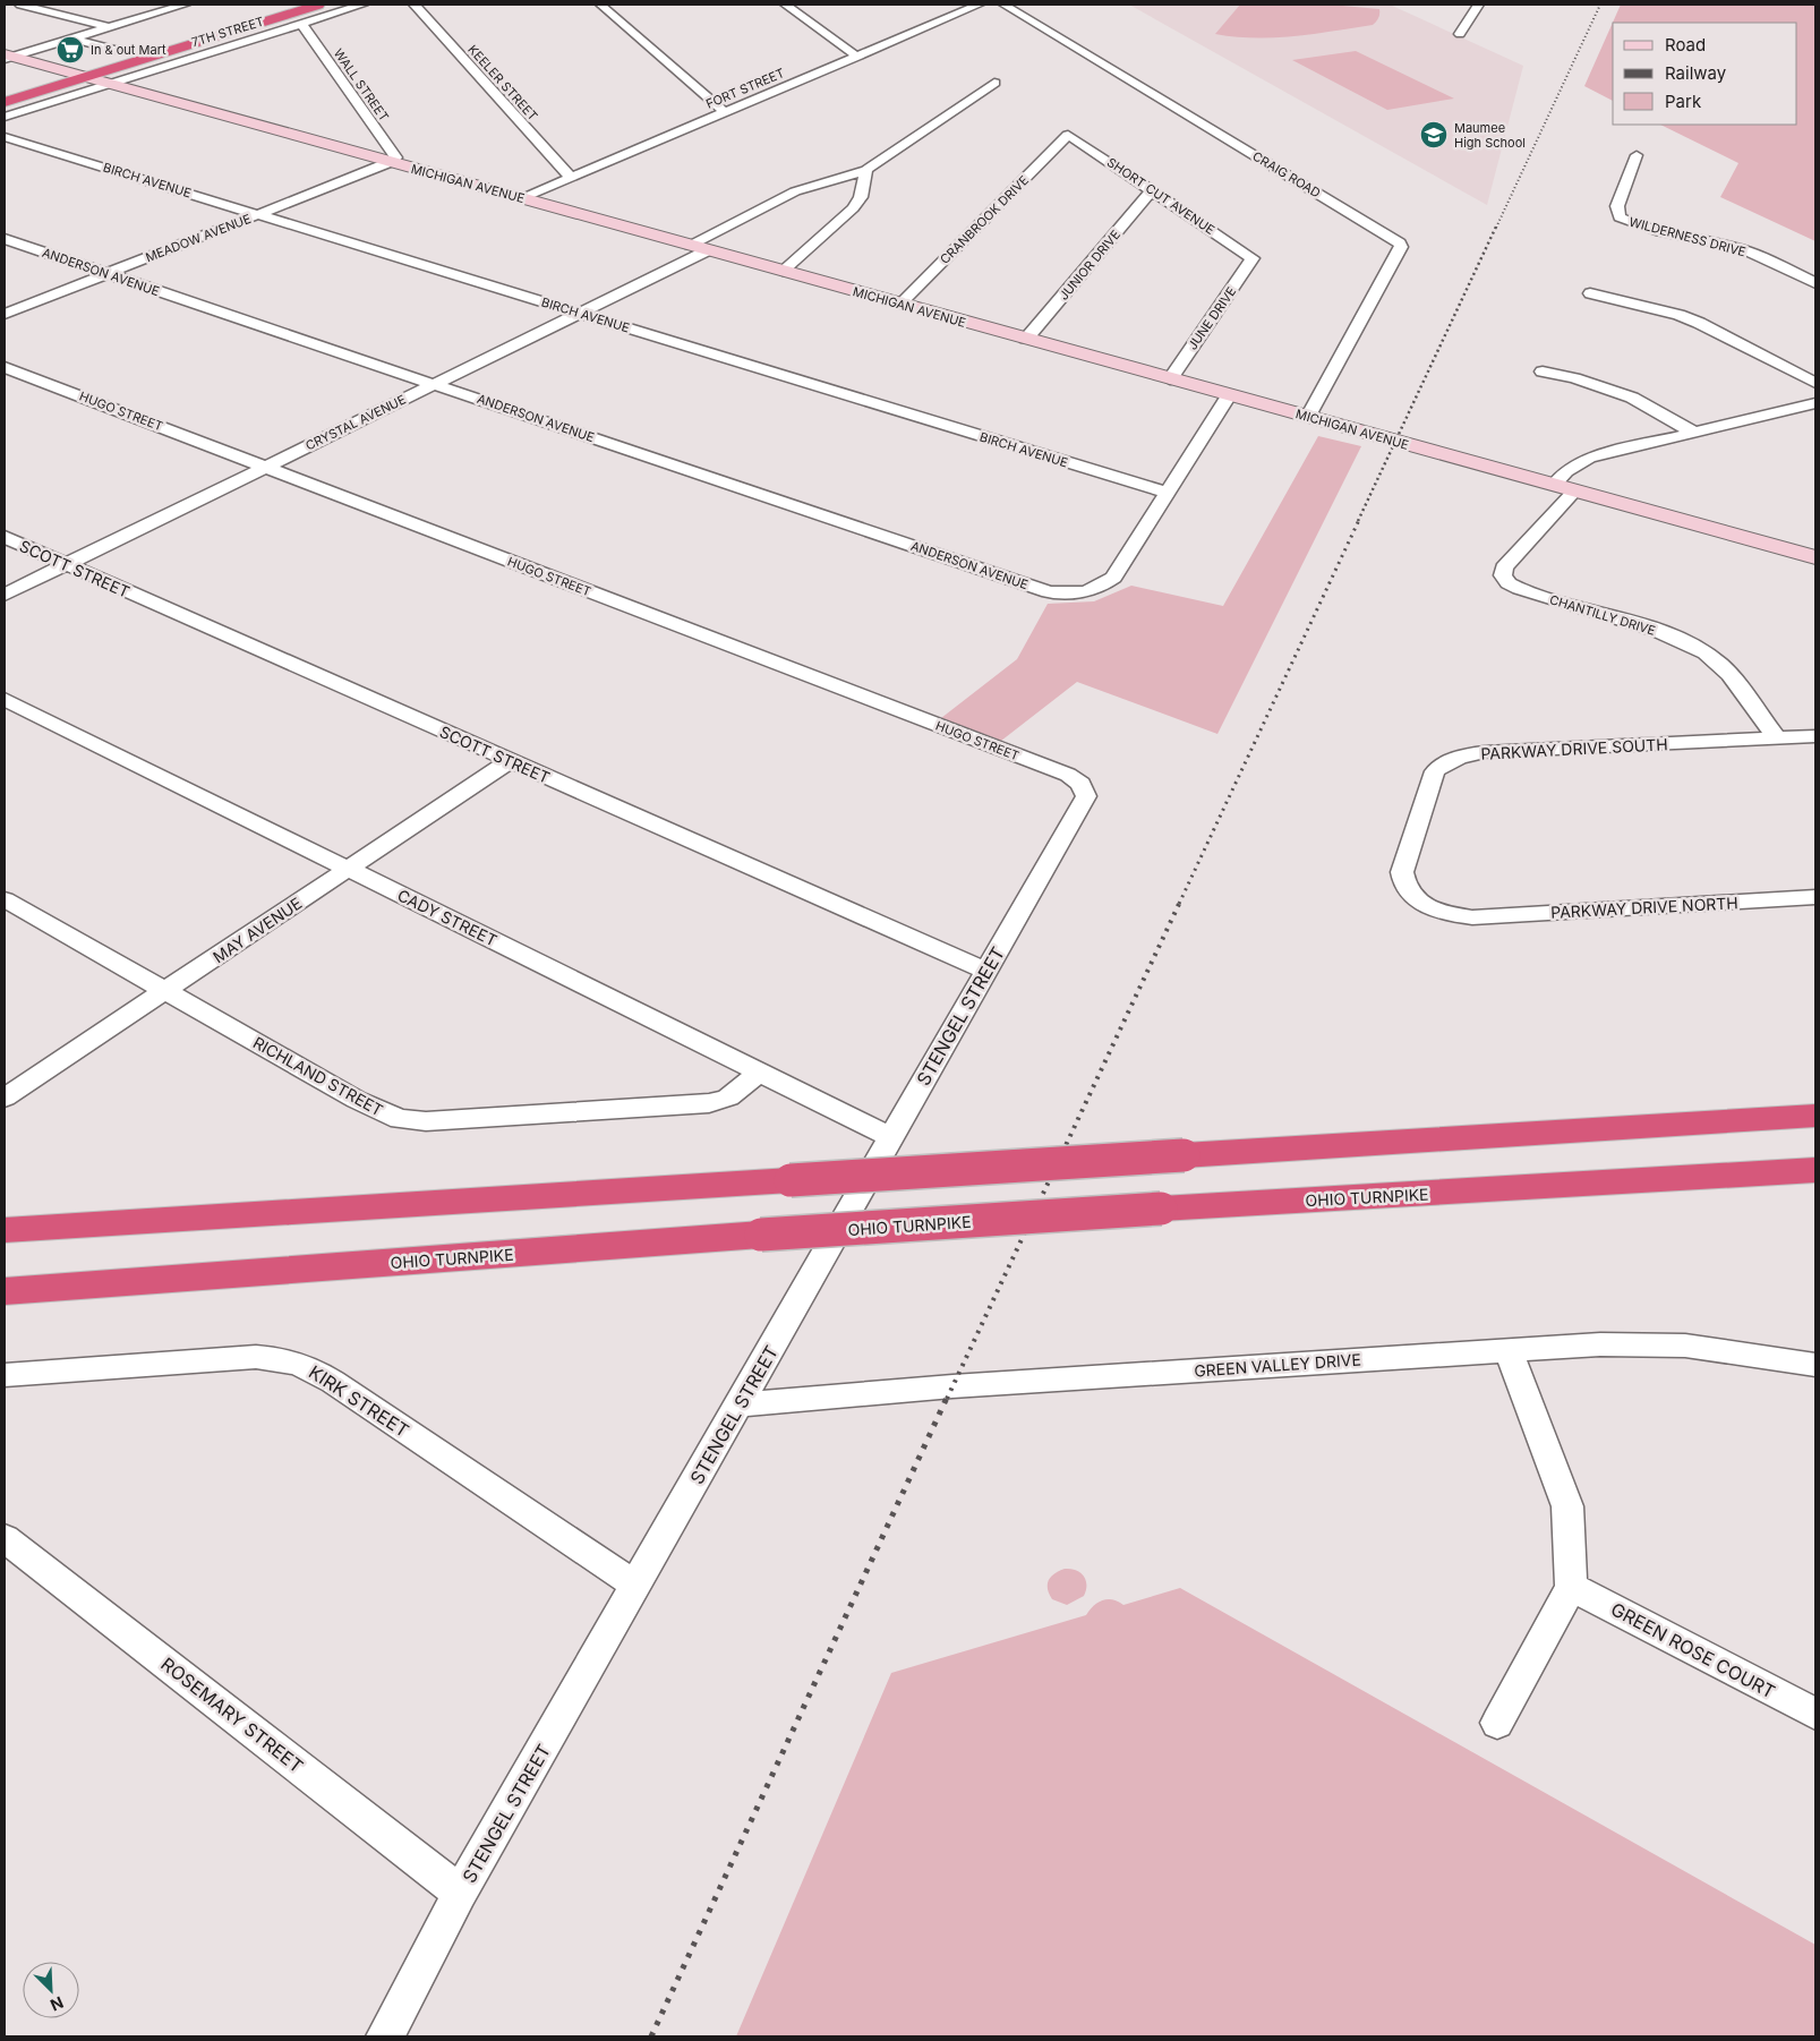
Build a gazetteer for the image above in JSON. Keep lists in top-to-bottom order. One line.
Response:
{"streets":{"highway":["OHIO TURNPIKE"],"street":["7TH STREET","KEELER STREET","WALL STREET","FORT STREET","CRAIG ROAD","BIRCH AVENUE","MICHIGAN AVENUE","SHORT CUT AVENUE","CRANBROOK DRIVE","WILDERNESS DRIVE","MEADOW AVENUE","JUNIOR DRIVE","ANDERSON AVENUE","JUNE DRIVE","HUGO STREET","CRYSTAL AVENUE","SCOTT STREET","CHANTILLY DRIVE","PARKWAY DRIVE SOUTH","PARKWAY DRIVE NORTH","CADY STREET","MAY AVENUE","STENGEL STREET","RICHLAND STREET","GREEN VALLEY DRIVE","KIRK STREET","GREEN ROSE COURT","ROSEMARY STREET"]},"crossings":[["7TH STREET","WALL STREET"],["7TH STREET","MICHIGAN AVENUE"],["KEELER STREET","FORT STREET"],["WALL STREET","MICHIGAN AVENUE"],["WALL STREET","MEADOW AVENUE"],["FORT STREET","MICHIGAN AVENUE"],["CRAIG ROAD","MICHIGAN AVENUE"],["BIRCH AVENUE","MEADOW AVENUE"],["BIRCH AVENUE","ANDERSON AVENUE"],["BIRCH AVENUE","CRYSTAL AVENUE"],["MICHIGAN AVENUE","CRANBROOK DRIVE"],["MICHIGAN AVENUE","MEADOW AVENUE"],["MICHIGAN AVENUE","JUNIOR DRIVE"],["MICHIGAN AVENUE","JUNE DRIVE"],["MICHIGAN AVENUE","CRYSTAL AVENUE"],["MICHIGAN AVENUE","CHANTILLY DRIVE"],["SHORT CUT AVENUE","CRANBROOK DRIVE"],["SHORT CUT AVENUE","JUNIOR DRIVE"],["SHORT CUT AVENUE","JUNE DRIVE"],["MEADOW AVENUE","ANDERSON AVENUE"],["ANDERSON AVENUE","CRYSTAL AVENUE"],["HUGO STREET","CRYSTAL AVENUE"],["HUGO STREET","STENGEL STREET"],["CRYSTAL AVENUE","SCOTT STREET"],["SCOTT STREET","MAY AVENUE"],["SCOTT STREET","STENGEL STREET"],["CHANTILLY DRIVE","PARKWAY DRIVE SOUTH"],["PARKWAY DRIVE SOUTH","PARKWAY DRIVE NORTH"],["CADY STREET","MAY AVENUE"],["CADY STREET","STENGEL STREET"],["CADY STREET","RICHLAND STREET"],["MAY AVENUE","RICHLAND STREET"],["STENGEL STREET","GREEN VALLEY DRIVE"],["STENGEL STREET","KIRK STREET"],["STENGEL STREET","ROSEMARY STREET"]],"places":{"supermarket":["In & out Mart"],"school or university":["Maumee High School"]},"legend":["Road","Railway","Park"],"north":"bottom right"}
